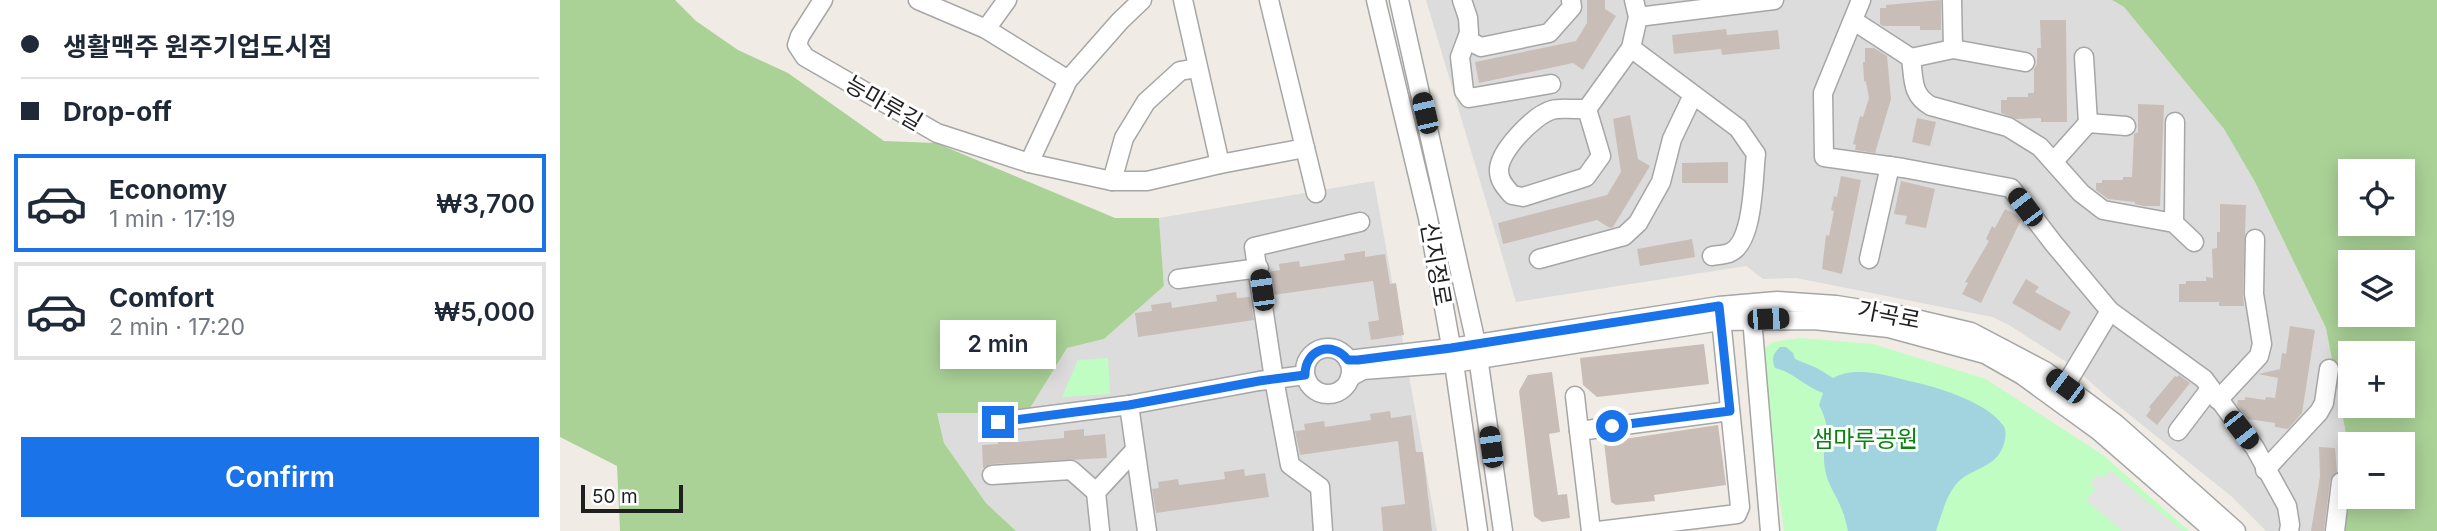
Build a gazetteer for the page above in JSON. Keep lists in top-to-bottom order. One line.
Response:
{"streets":{"street":["능마루길","신지정로","가곡로"]},"crossings":[["신지정로","가곡로"]],"parks":["샘마루공원"],"scale_bar":"50 m","page":{"banner":["생활맥주 원주기업도시점","Drop-off"],"list":[{"name":"Economy","note":"1 min · 17:19","value":"₩3,700"},{"name":"Comfort","note":"2 min · 17:20","value":"₩5,000"}],"map_buttons":["+","−"],"bubble":"2 min","buttons":"Confirm","scale":"50 m"}}
